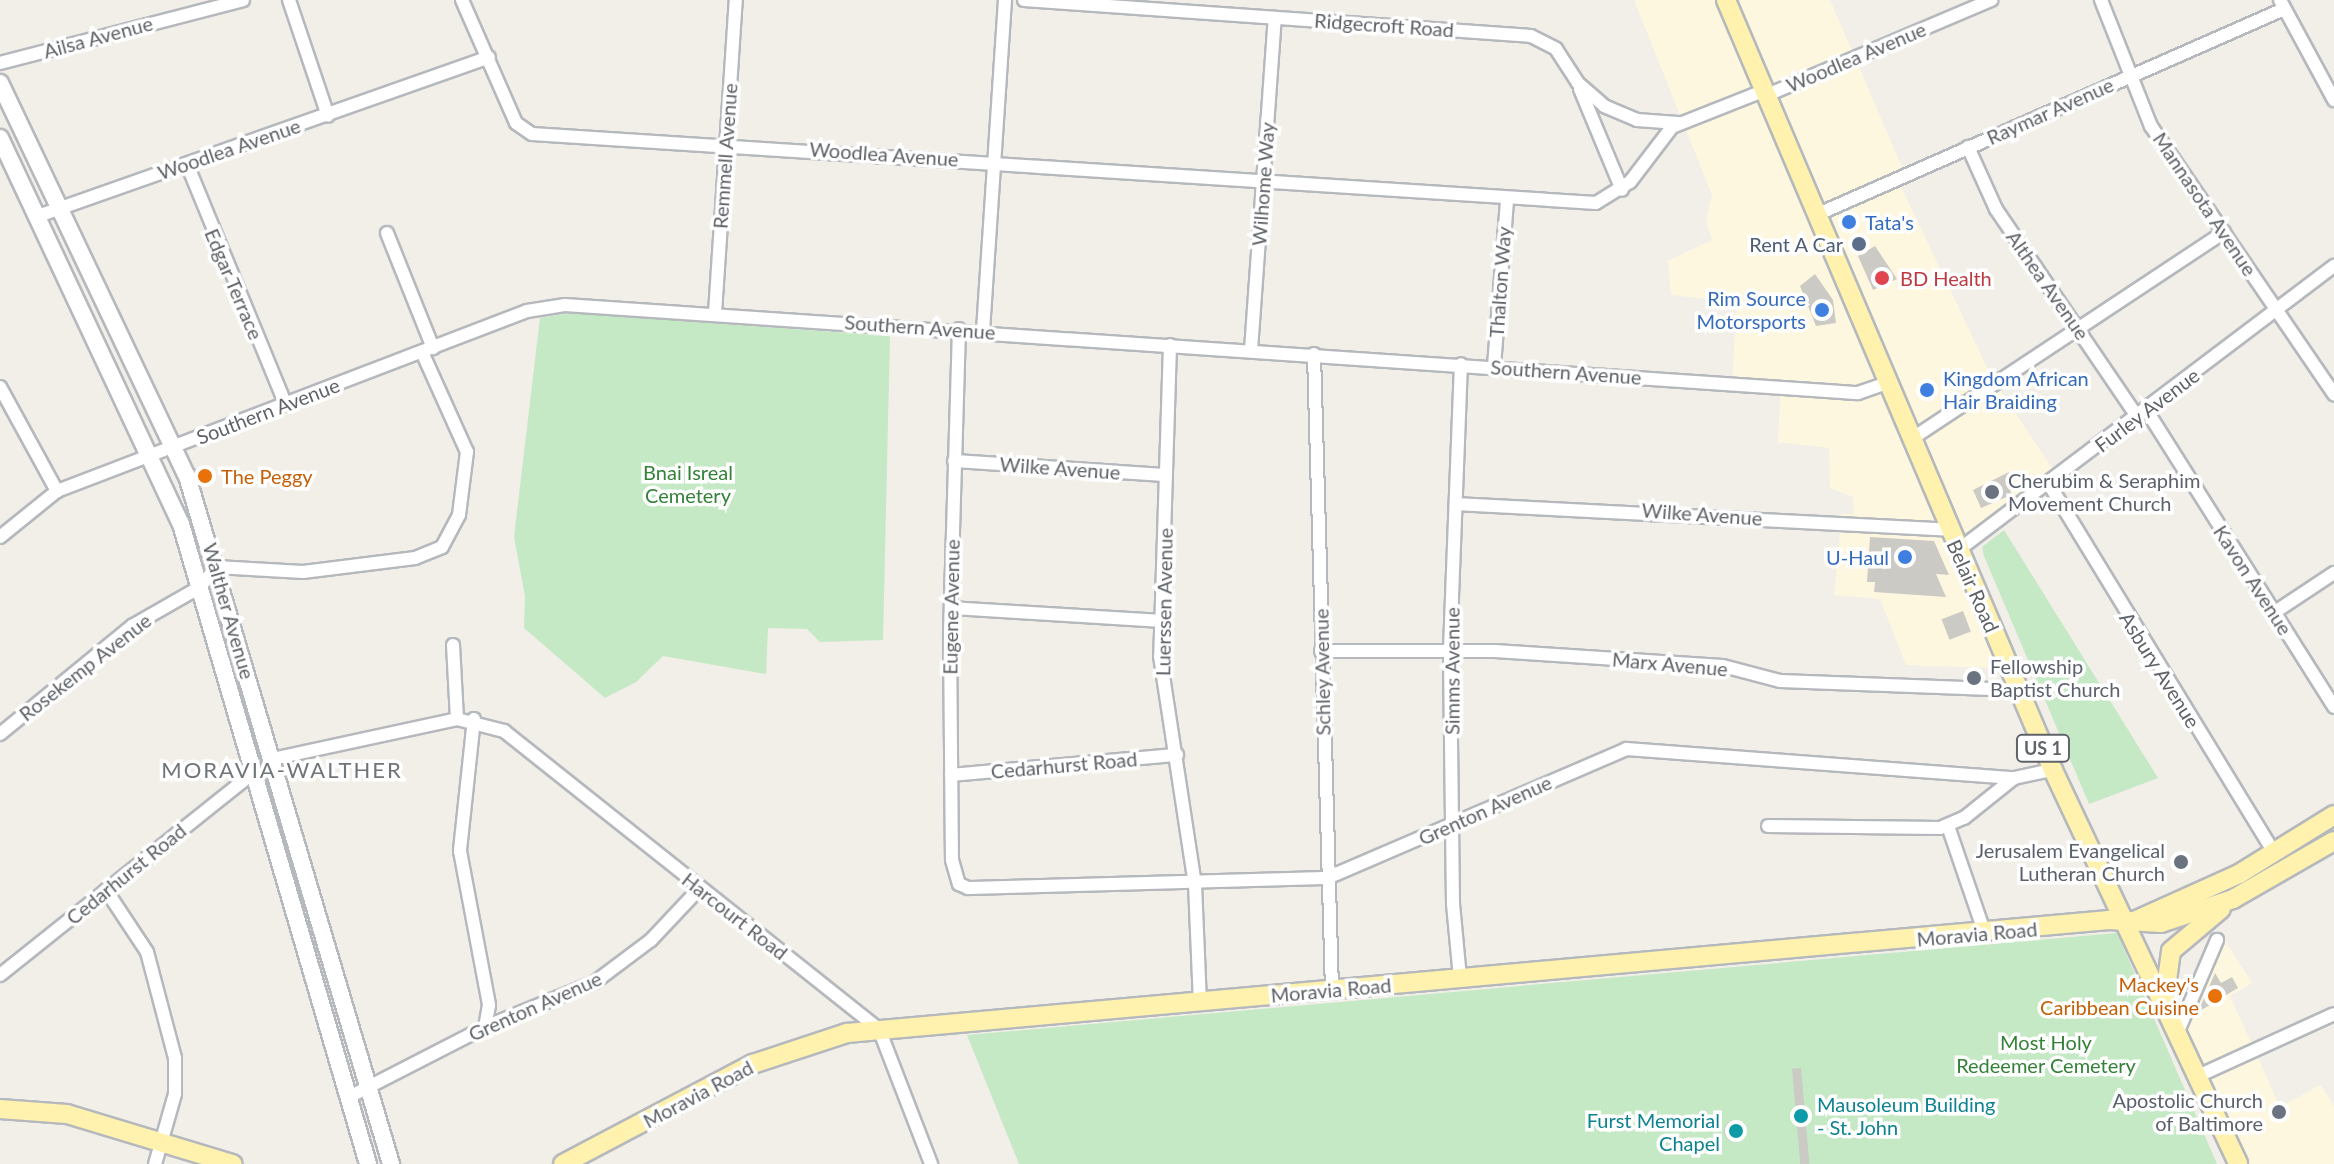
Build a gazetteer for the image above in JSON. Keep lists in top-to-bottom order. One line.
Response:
{"streets":{"main road":["Belair Road","Walther Avenue","US 1","Moravia Road"],"street":["Ridgecroft Road","Ailsa Avenue","Woodlea Avenue","Raymar Avenue","Remmell Avenue","Wilhome Way","Mannasota Avenue","Thalton Way","Edgar Terrace","Althea Avenue","Southern Avenue","Furley Avenue","Wilke Avenue","Kavon Avenue","Luerssen Avenue","Eugene Avenue","Marx Avenue","Rosekemp Avenue","Asbury Avenue","Simms Avenue","Schley Avenue","Cedarhurst Road","Grenton Avenue","Harcourt Road"]},"crossings":[["Ridgecroft Road","Woodlea Avenue"],["Ridgecroft Road","Wilhome Way"],["Woodlea Avenue","Remmell Avenue"],["Woodlea Avenue","Wilhome Way"],["Woodlea Avenue","Thalton Way"],["Woodlea Avenue","Edgar Terrace"],["Woodlea Avenue","Belair Road"],["Woodlea Avenue","Walther Avenue"],["Raymar Avenue","Mannasota Avenue"],["Raymar Avenue","Althea Avenue"],["Raymar Avenue","Belair Road"],["Remmell Avenue","Southern Avenue"],["Wilhome Way","Southern Avenue"],["Mannasota Avenue","Furley Avenue"],["Thalton Way","Southern Avenue"],["Edgar Terrace","Southern Avenue"],["Althea Avenue","Furley Avenue"],["Althea Avenue","Kavon Avenue"],["Southern Avenue","Belair Road"],["Southern Avenue","Luerssen Avenue"],["Southern Avenue","Eugene Avenue"],["Southern Avenue","Walther Avenue"],["Southern Avenue","Simms Avenue"],["Southern Avenue","Schley Avenue"],["Furley Avenue","Kavon Avenue"],["Furley Avenue","Belair Road"],["Furley Avenue","Asbury Avenue"],["Wilke Avenue","Belair Road"],["Wilke Avenue","Luerssen Avenue"],["Wilke Avenue","Eugene Avenue"],["Wilke Avenue","Simms Avenue"],["Belair Road","Marx Avenue"],["Belair Road","Moravia Road"],["Luerssen Avenue","Cedarhurst Road"],["Luerssen Avenue","Grenton Avenue"],["Luerssen Avenue","Moravia Road"],["Eugene Avenue","Cedarhurst Road"],["Eugene Avenue","Grenton Avenue"],["Walther Avenue","Rosekemp Avenue"],["Walther Avenue","Cedarhurst Road"],["Walther Avenue","Grenton Avenue"],["Marx Avenue","Simms Avenue"],["Marx Avenue","Schley Avenue"],["Asbury Avenue","Moravia Road"],["Simms Avenue","Grenton Avenue"],["Simms Avenue","Moravia Road"],["Schley Avenue","Grenton Avenue"],["Schley Avenue","Moravia Road"],["Grenton Avenue","Harcourt Road"],["Harcourt Road","Moravia Road"]],"districts":["MORAVIA-WALTHER"],"parks":["Bnai Isreal Cemetery","Most Holy Redeemer Cemetery"],"places":["Tata's","Rent A Car","BD Health","Rim Source Motorsports","Kingdom African Hair Braiding","The Peggy","Cherubim & Seraphim Movement Church","U-Haul","Fellowship Baptist Church","Jerusalem Evangelical Lutheran Church","Mackey's Caribbean Cuisine","Apostolic Church of Baltimore","Mausoleum Building - St. John","Furst Memorial Chapel"]}
